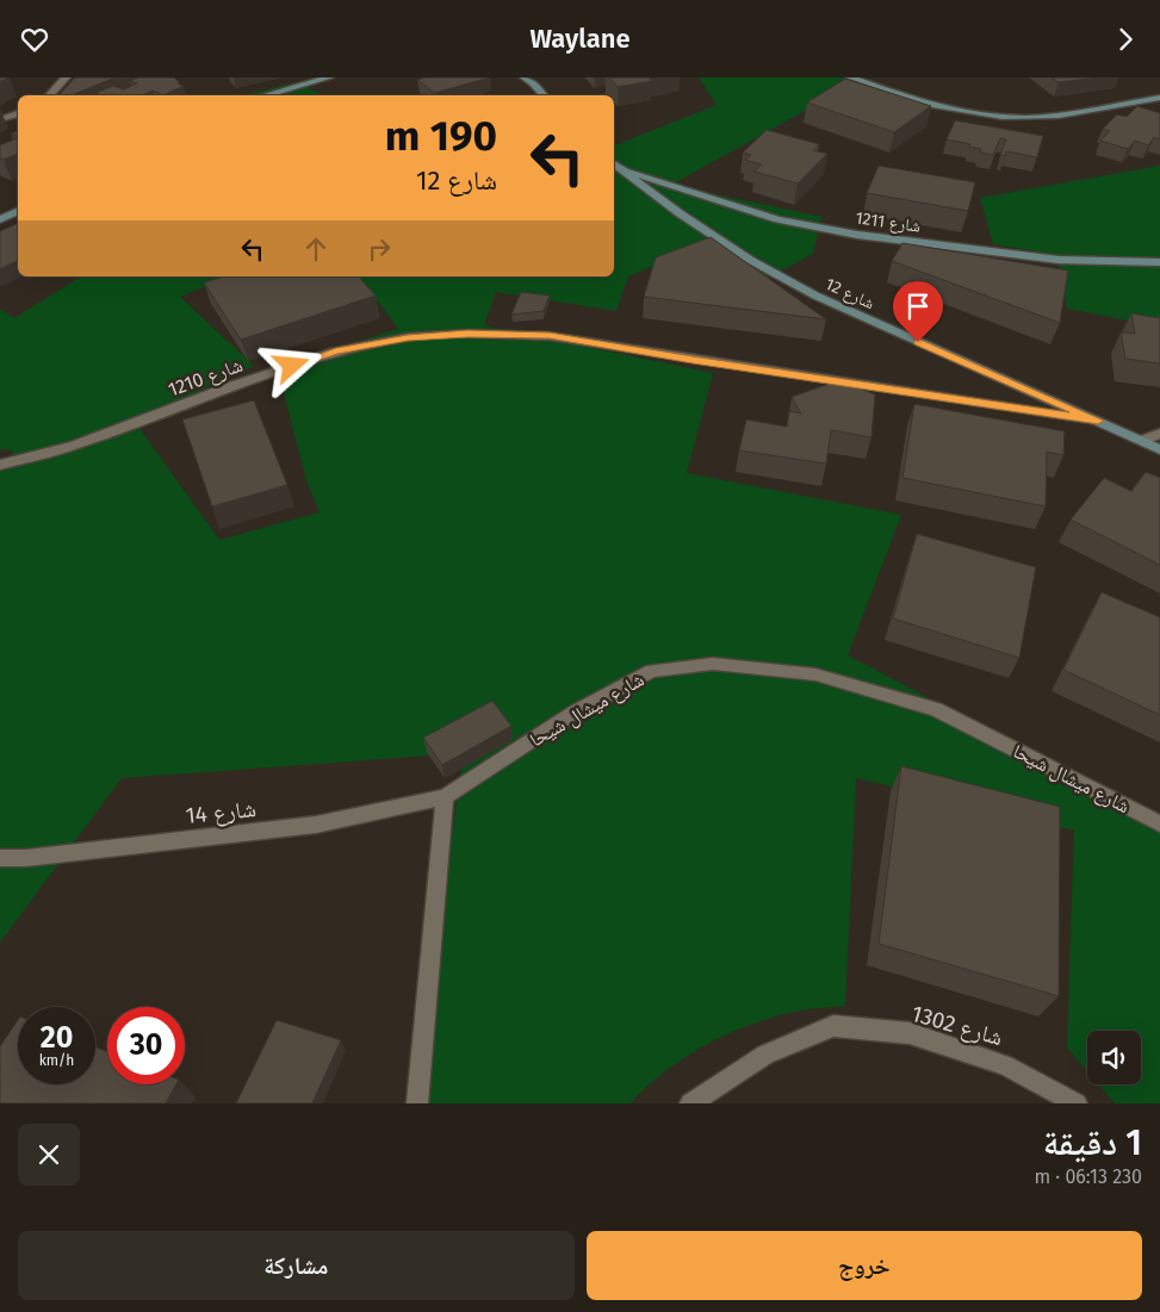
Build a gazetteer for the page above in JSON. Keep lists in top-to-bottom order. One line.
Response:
{"streets":{"main road":["شارع 1211","شارع 12"],"street":["شارع 1210","شارع ميشال شيحا","شارع 14","شارع 1302"]},"crossings":[["شارع 1211","شارع 12"],["شارع 12","شارع 1210"],["شارع ميشال شيحا","شارع 14"]],"page":{"header":"Waylane","turn":["190 m","شارع 12"],"speed":"20 km/h","limit":"30","heading":["1 دقيقة","230 m · 06:13"],"buttons":["خروج","مشاركة"]}}
